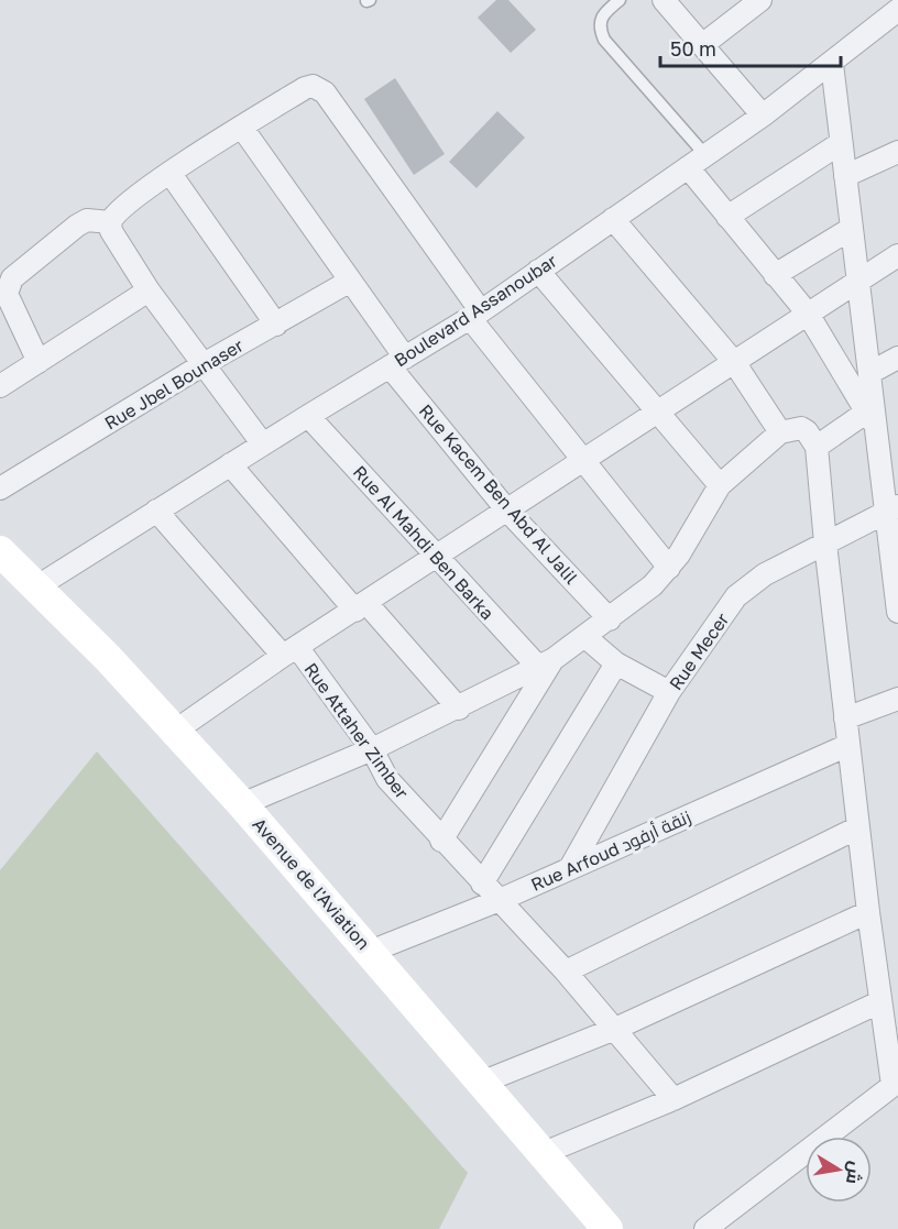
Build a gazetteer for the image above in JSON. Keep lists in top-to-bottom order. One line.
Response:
{"streets":{"street":["Boulevard Assanoubar","Rue Jbel Bounaser","Rue Kacem Ben Abd Al Jalil","Rue Al Mahdi Ben Barka","Rue Mecer","Rue Attaher Zimber","Rue Arfoud زنقة أرفود","Avenue de l'Aviation"]},"crossings":[["Boulevard Assanoubar","Rue Kacem Ben Abd Al Jalil"],["Boulevard Assanoubar","Rue Al Mahdi Ben Barka"],["Boulevard Assanoubar","Rue Attaher Zimber"],["Boulevard Assanoubar","Avenue de l'Aviation"],["Rue Jbel Bounaser","Rue Kacem Ben Abd Al Jalil"],["Rue Mecer","Rue Arfoud زنقة أرفود"],["Rue Attaher Zimber","Rue Arfoud زنقة أرفود"],["Rue Arfoud زنقة أرفود","Avenue de l'Aviation"]],"scale_bar":"50 m","north":"right"}
